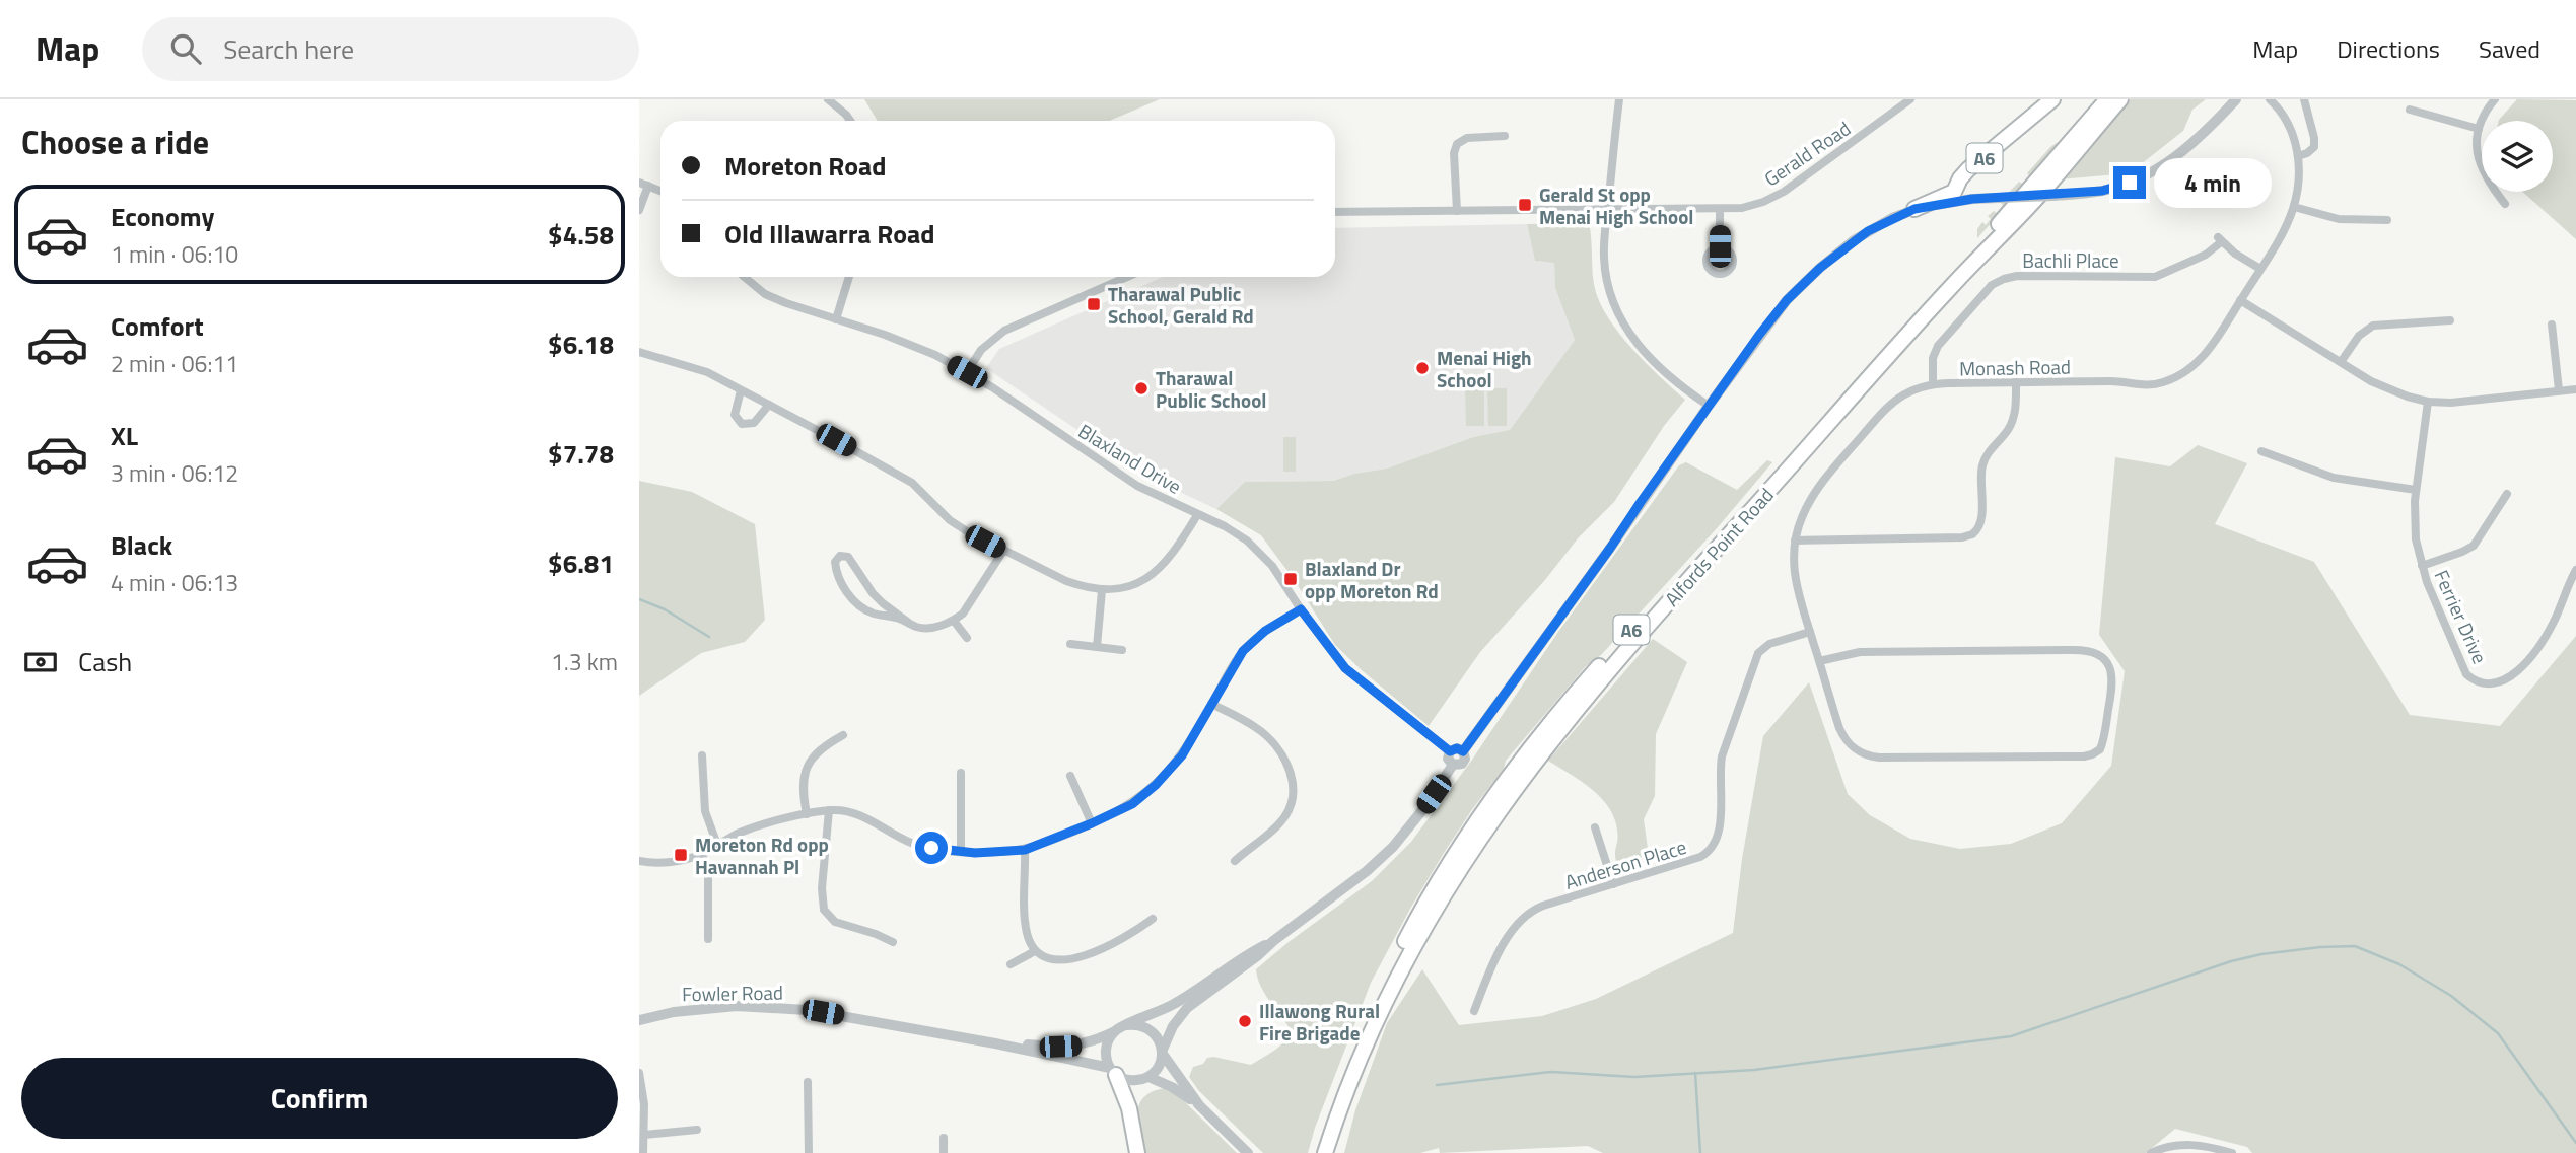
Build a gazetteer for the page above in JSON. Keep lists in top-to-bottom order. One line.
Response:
{"streets":{"highway":["A6","Alfords Point Road"],"street":["Gerald Road","Bachli Place","Monash Road","Blaxland Drive","Ferrier Drive","Anderson Place","Fowler Road"]},"crossings":[["Bachli Place","Monash Road"],["Monash Road","Anderson Place"]],"places":{"transit":["Gerald St opp Menai High School","Tharawal Public School, Gerald Rd","Blaxland Dr opp Moreton Rd","Moreton Rd opp Havannah Pl"],"other":["Menai High School","Tharawal Public School","Illawong Rural Fire Brigade"]},"page":{"header":"Map","search":"Search here","nav":["Map","Directions","Saved"],"heading":"Choose a ride","banner":["Moreton Road","Old Illawarra Road"],"bubble":"4 min","list":[{"name":"Economy","note":"1 min · 06:10","value":"$4.58"},{"name":"Comfort","note":"2 min · 06:11","value":"$6.18"},{"name":"XL","note":"3 min · 06:12","value":"$7.78"},{"name":"Black","note":"4 min · 06:13","value":"$6.81"}],"pay":["Cash","1.3 km"],"buttons":"Confirm"}}
